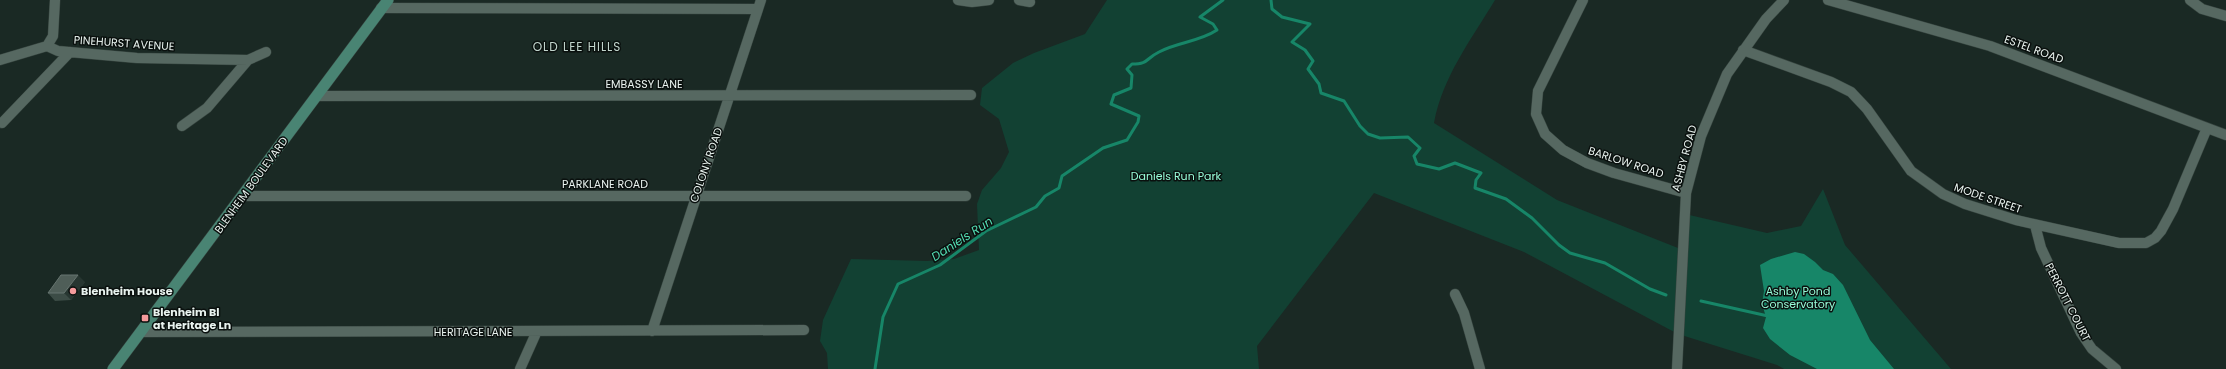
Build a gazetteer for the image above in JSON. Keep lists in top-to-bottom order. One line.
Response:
{"streets":{"main road":["BLENHEIM BOULEVARD"],"street":["PINEHURST AVENUE","ESTEL ROAD","EMBASSY LANE","ASHBY ROAD","BARLOW ROAD","COLONY ROAD","PARKLANE ROAD","MODE STREET","PERROTT COURT","HERITAGE LANE"]},"crossings":[["ESTEL ROAD","MODE STREET"],["EMBASSY LANE","COLONY ROAD"],["EMBASSY LANE","BLENHEIM BOULEVARD"],["ASHBY ROAD","BARLOW ROAD"],["ASHBY ROAD","MODE STREET"],["COLONY ROAD","PARKLANE ROAD"],["COLONY ROAD","HERITAGE LANE"],["PARKLANE ROAD","BLENHEIM BOULEVARD"],["BLENHEIM BOULEVARD","HERITAGE LANE"],["MODE STREET","PERROTT COURT"]],"districts":["OLD LEE HILLS"],"water":["Daniels Run"],"parks":["Daniels Run Park","Ashby Pond Conservatory"],"places":{"other":["Blenheim House"],"transit":["Blenheim Bl at Heritage Ln"]}}
